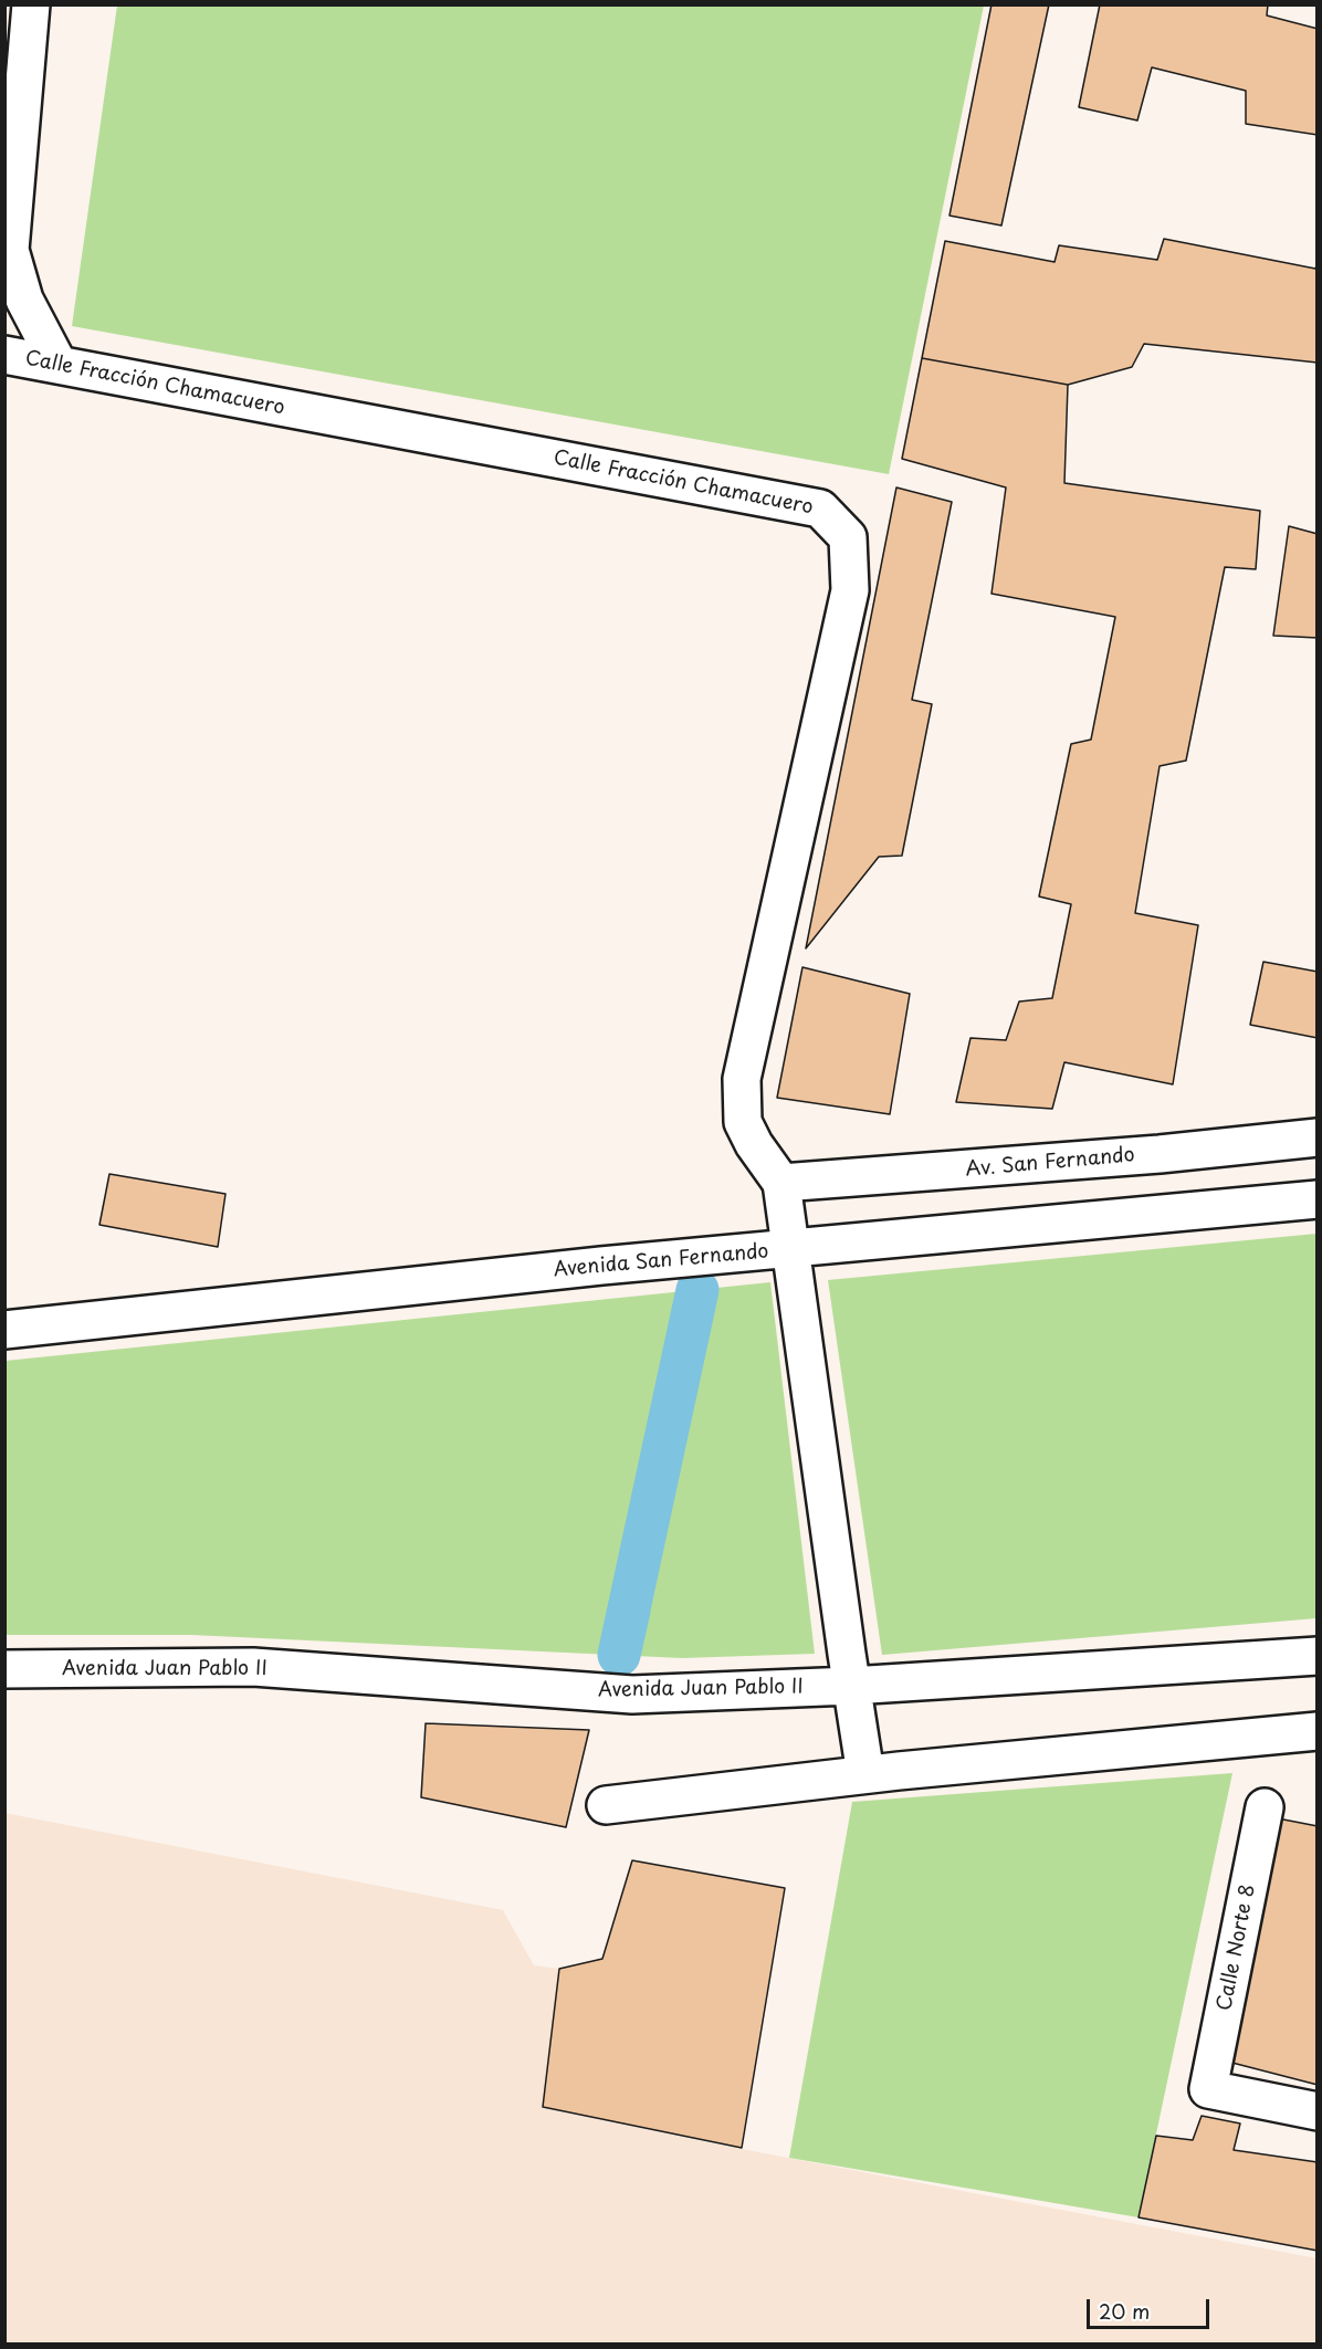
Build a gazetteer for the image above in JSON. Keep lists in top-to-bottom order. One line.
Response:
{"streets":{"street":["Calle Fracción Chamacuero","Av. San Fernando","Avenida San Fernando","Avenida Juan Pablo II","Calle Norte 8"]},"crossings":[["Calle Fracción Chamacuero","Av. San Fernando"]],"scale_bar":"20 m"}
